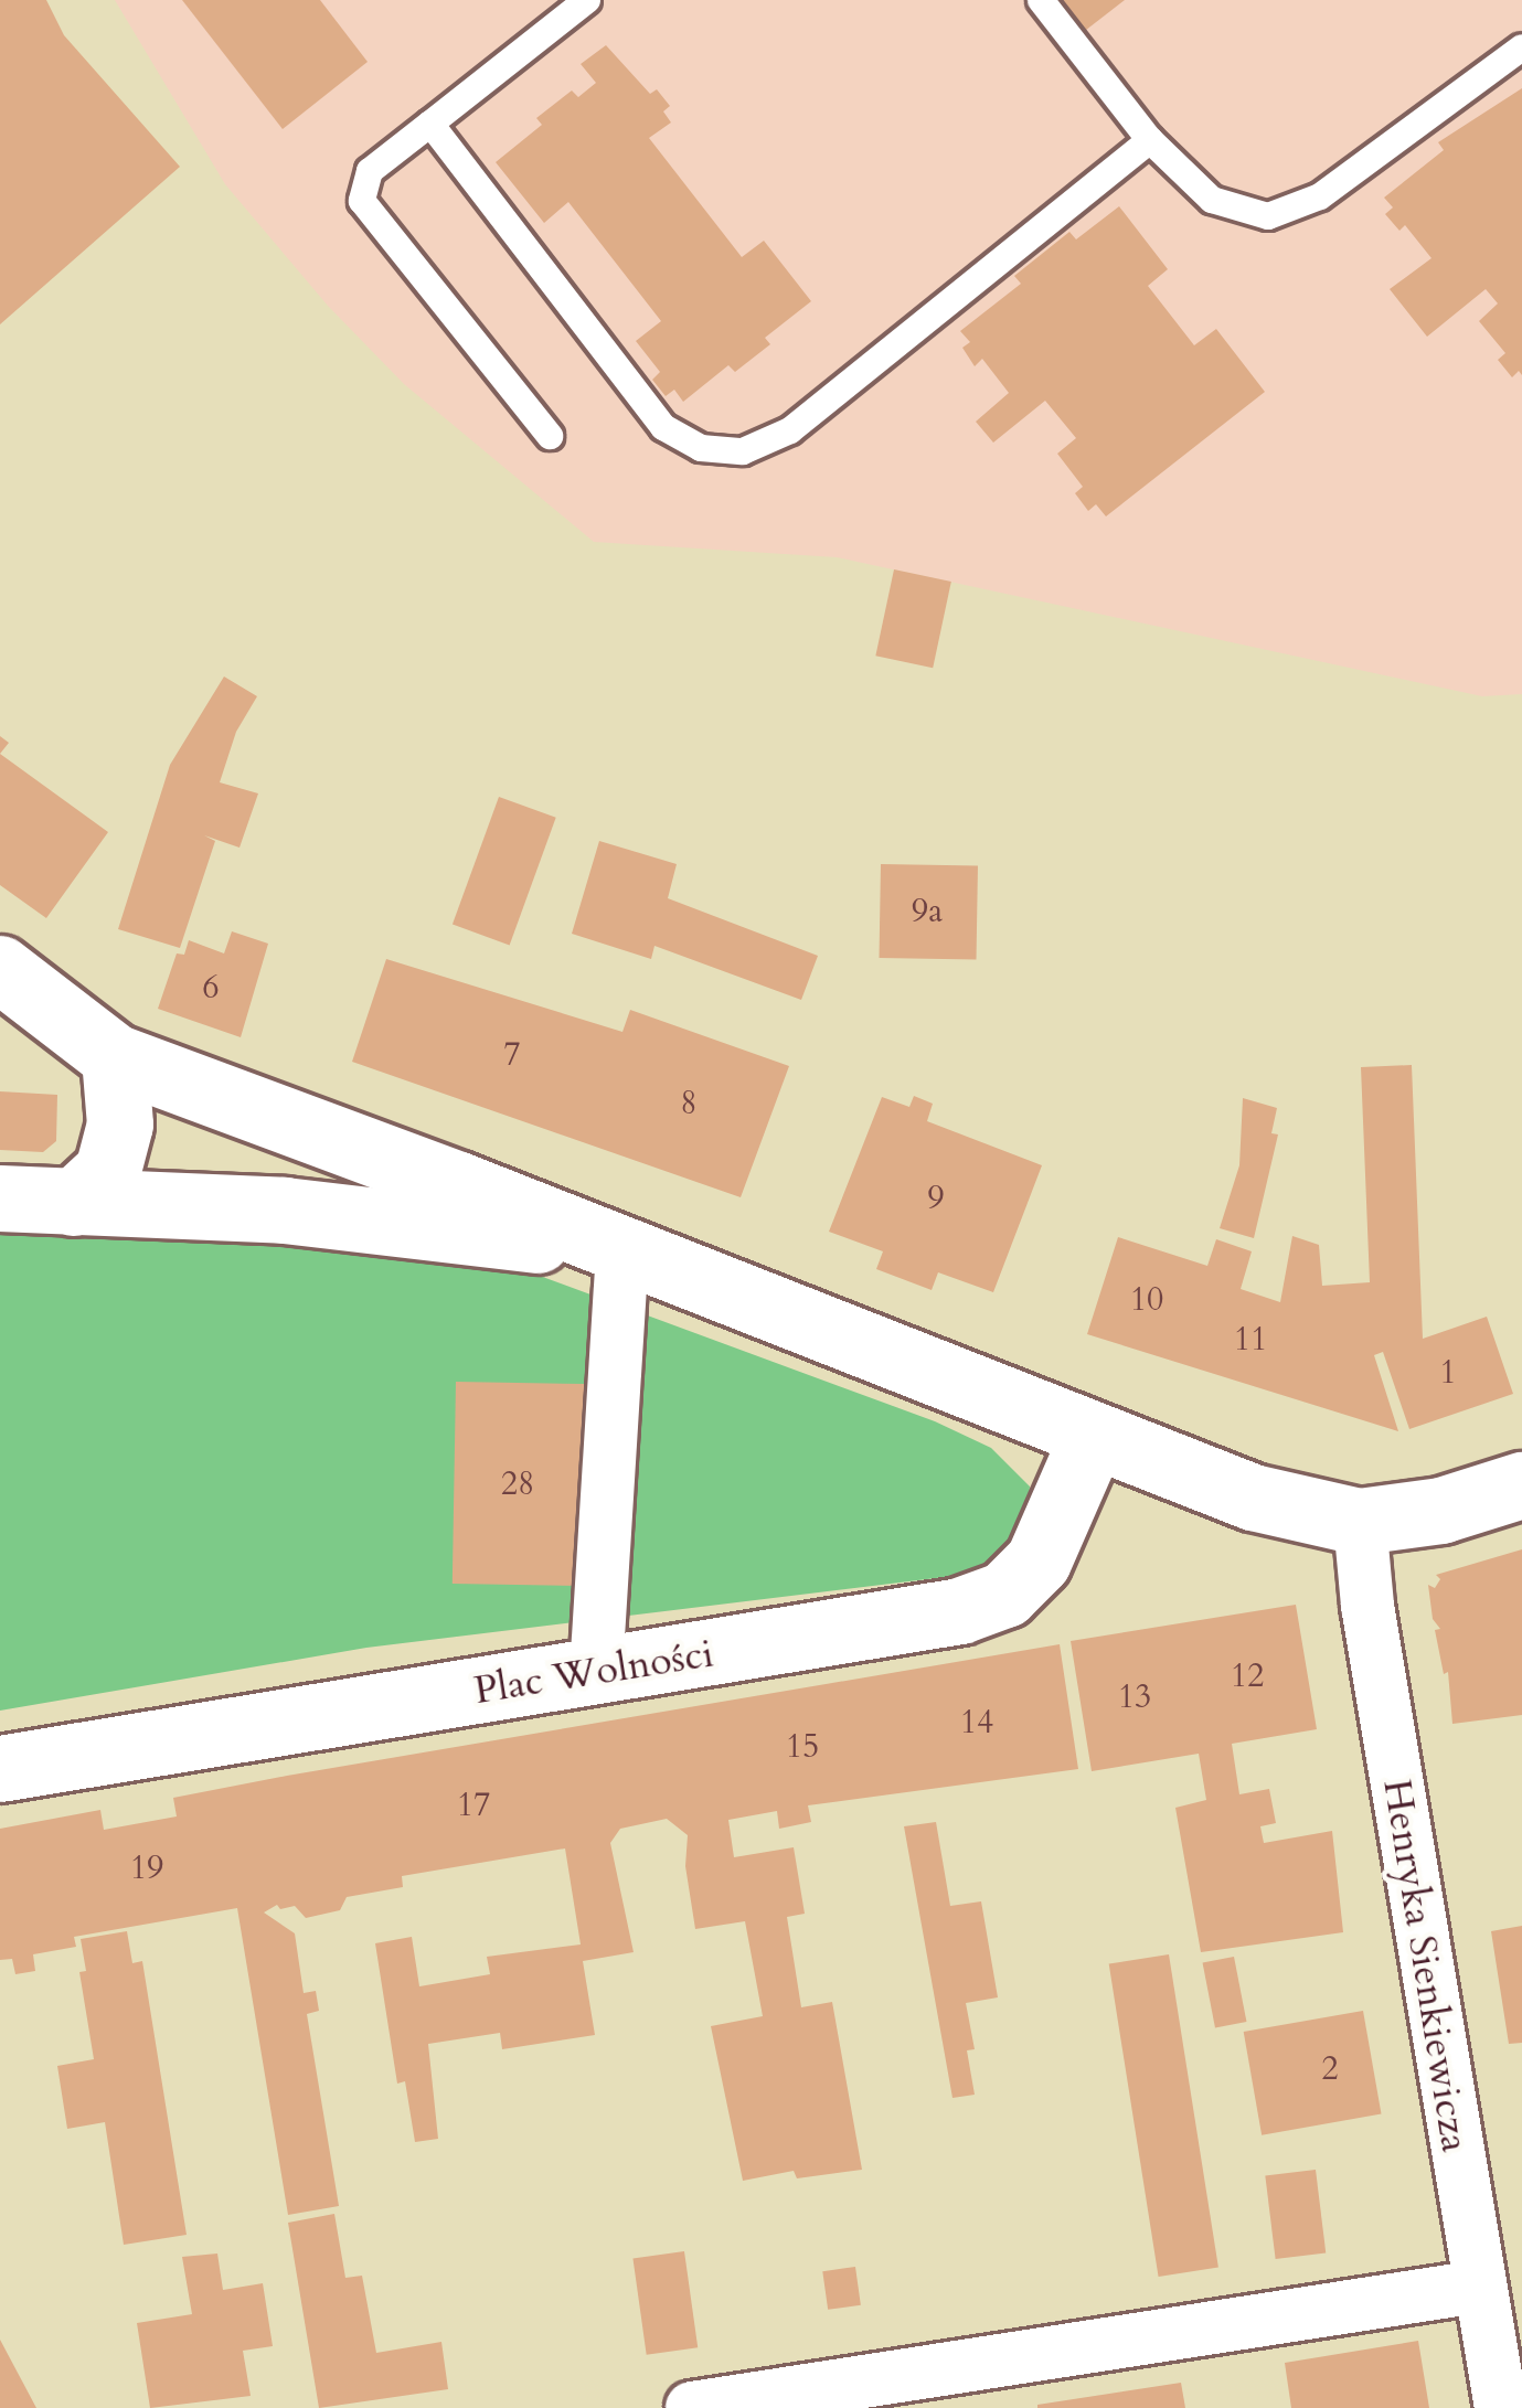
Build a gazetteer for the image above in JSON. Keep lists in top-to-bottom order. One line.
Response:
{"streets":{"street":["Plac Wolności","Henryka Sienkiewicza"]},"house_numbers":["9a","6","7","8","9","10","11","1","28","12","13","14","15","17","19","2"]}
